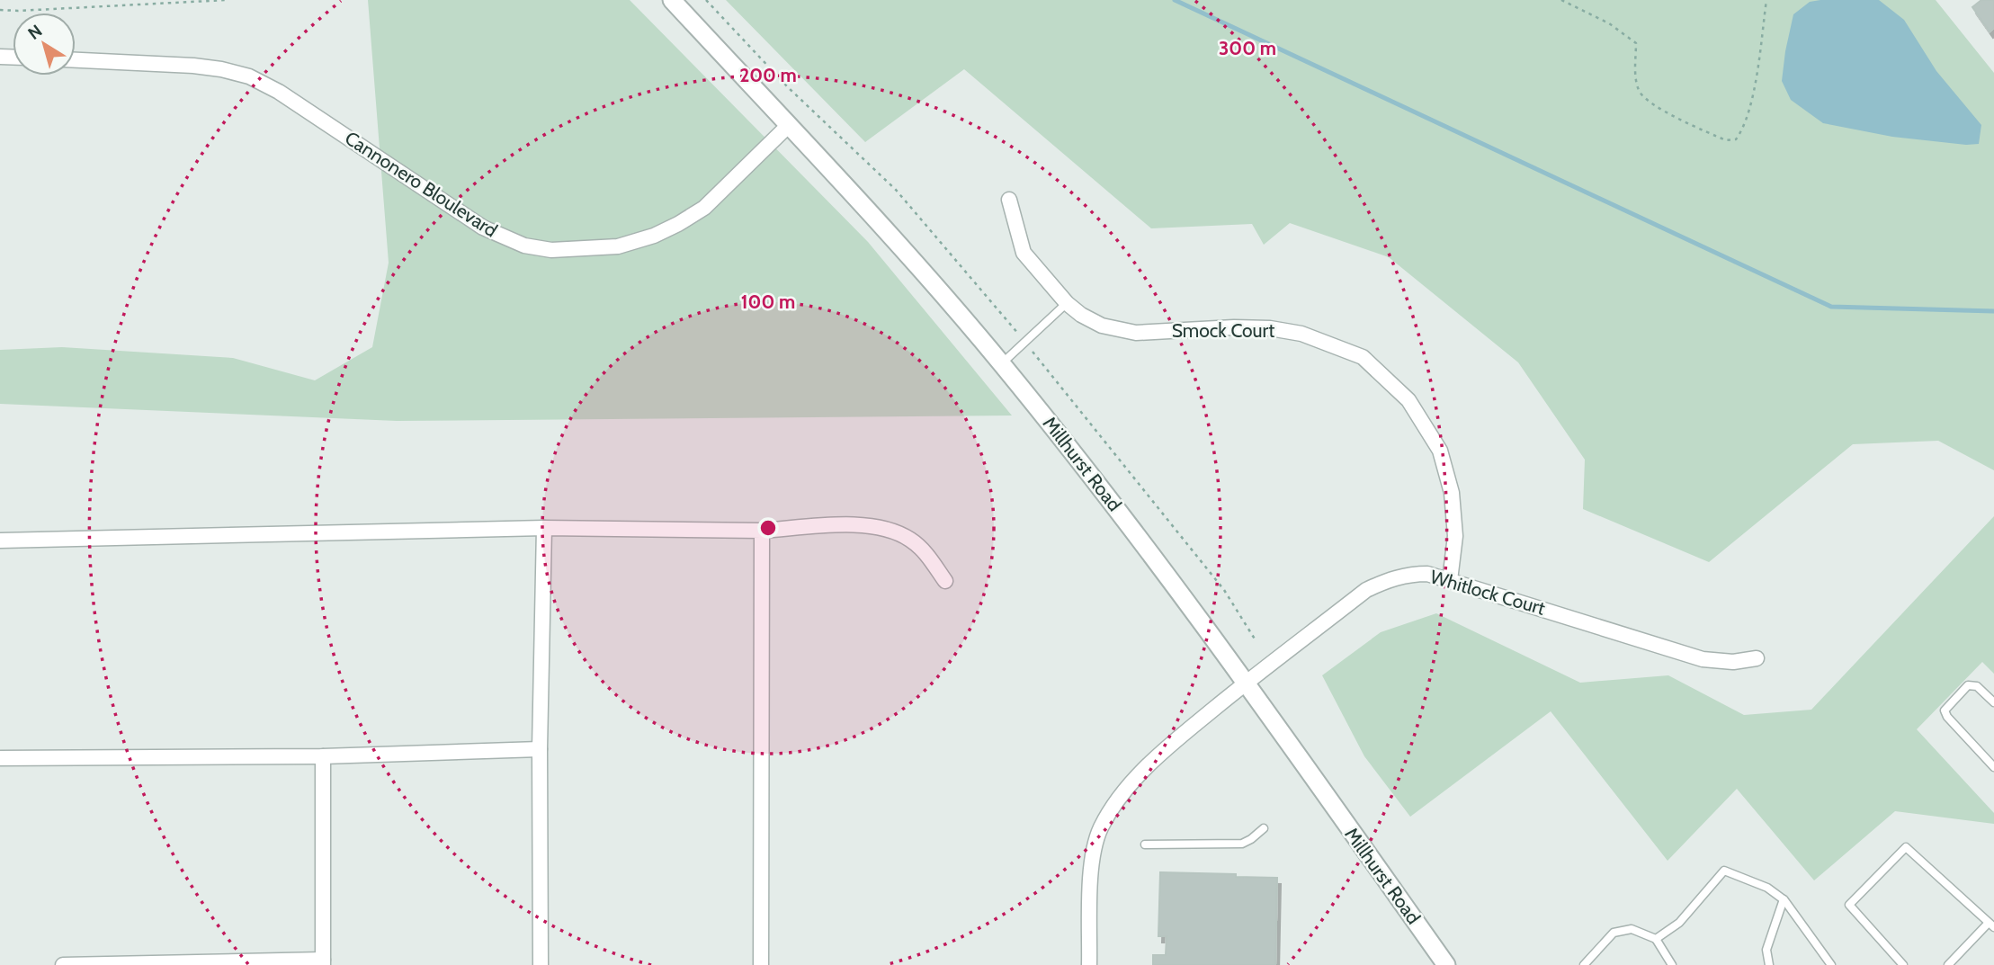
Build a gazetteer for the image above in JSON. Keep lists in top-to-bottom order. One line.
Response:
{"streets":{"street":["Cannonero Bloulevard","Smock Court","Millhurst Road","Whitlock Court"]},"crossings":[["Cannonero Bloulevard","Millhurst Road"],["Smock Court","Whitlock Court"],["Millhurst Road","Whitlock Court"]],"north":"top left","rings":["300 m","200 m","100 m"]}
